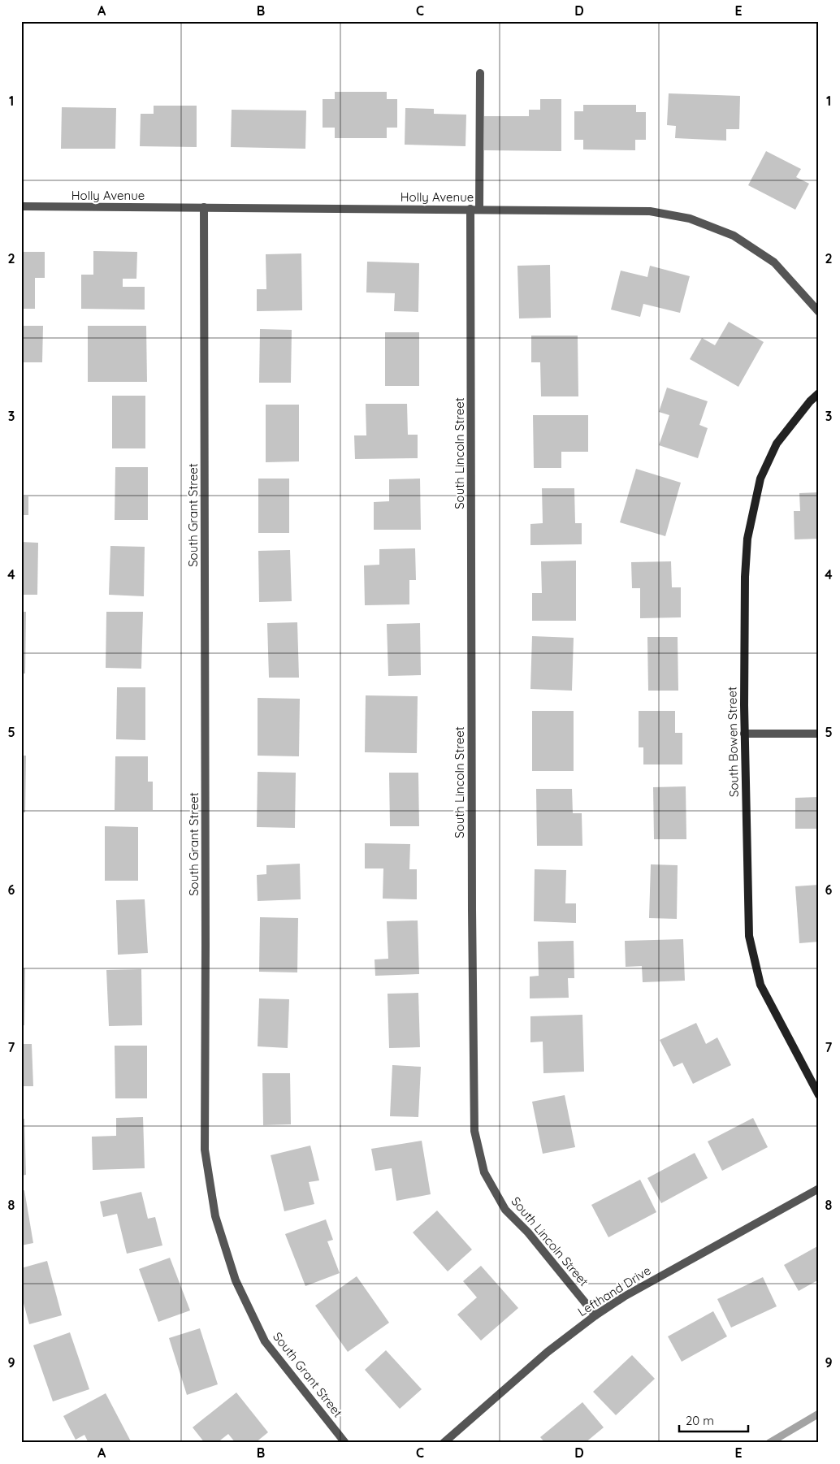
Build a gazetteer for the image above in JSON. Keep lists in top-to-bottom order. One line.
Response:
{"streets":{"street":["Holly Avenue","South Lincoln Street","South Grant Street","South Bowen Street","Lefthand Drive"]},"crossings":[["Holly Avenue","South Lincoln Street"],["Holly Avenue","South Grant Street"],["South Lincoln Street","Lefthand Drive"]],"scale_bar":"20 m","grid":{"columns":["A","B","C","D","E"],"rows":["1","2","3","4","5","6","7","8","9"]}}
